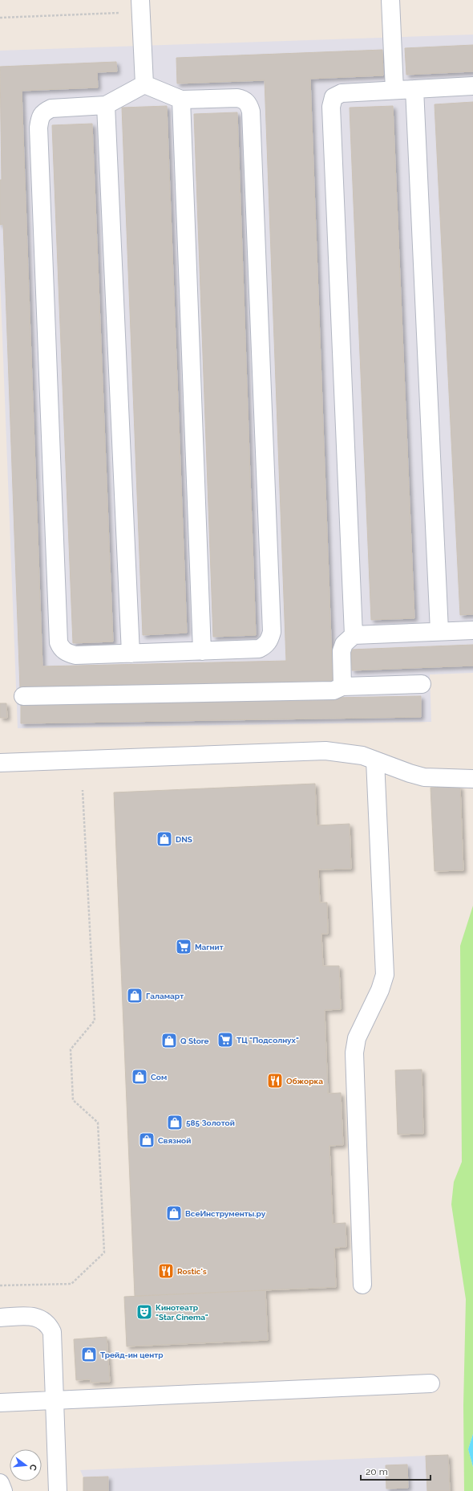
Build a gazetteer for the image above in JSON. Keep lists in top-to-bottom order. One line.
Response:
{"places":{"shop":["DNS","Галамарт","Q Store","Сом","585 Золотой","Связной","ВсеИнструменты.ру","Трейд-ин центр"],"supermarket":["Магнит","ТЦ \"Подсолнух\""],"restaurant":["Обжорка","Rostic's"],"theatre":["Кинотеатр \"Star Cinema\""]},"scale_bar":"20 m","north":"right"}
